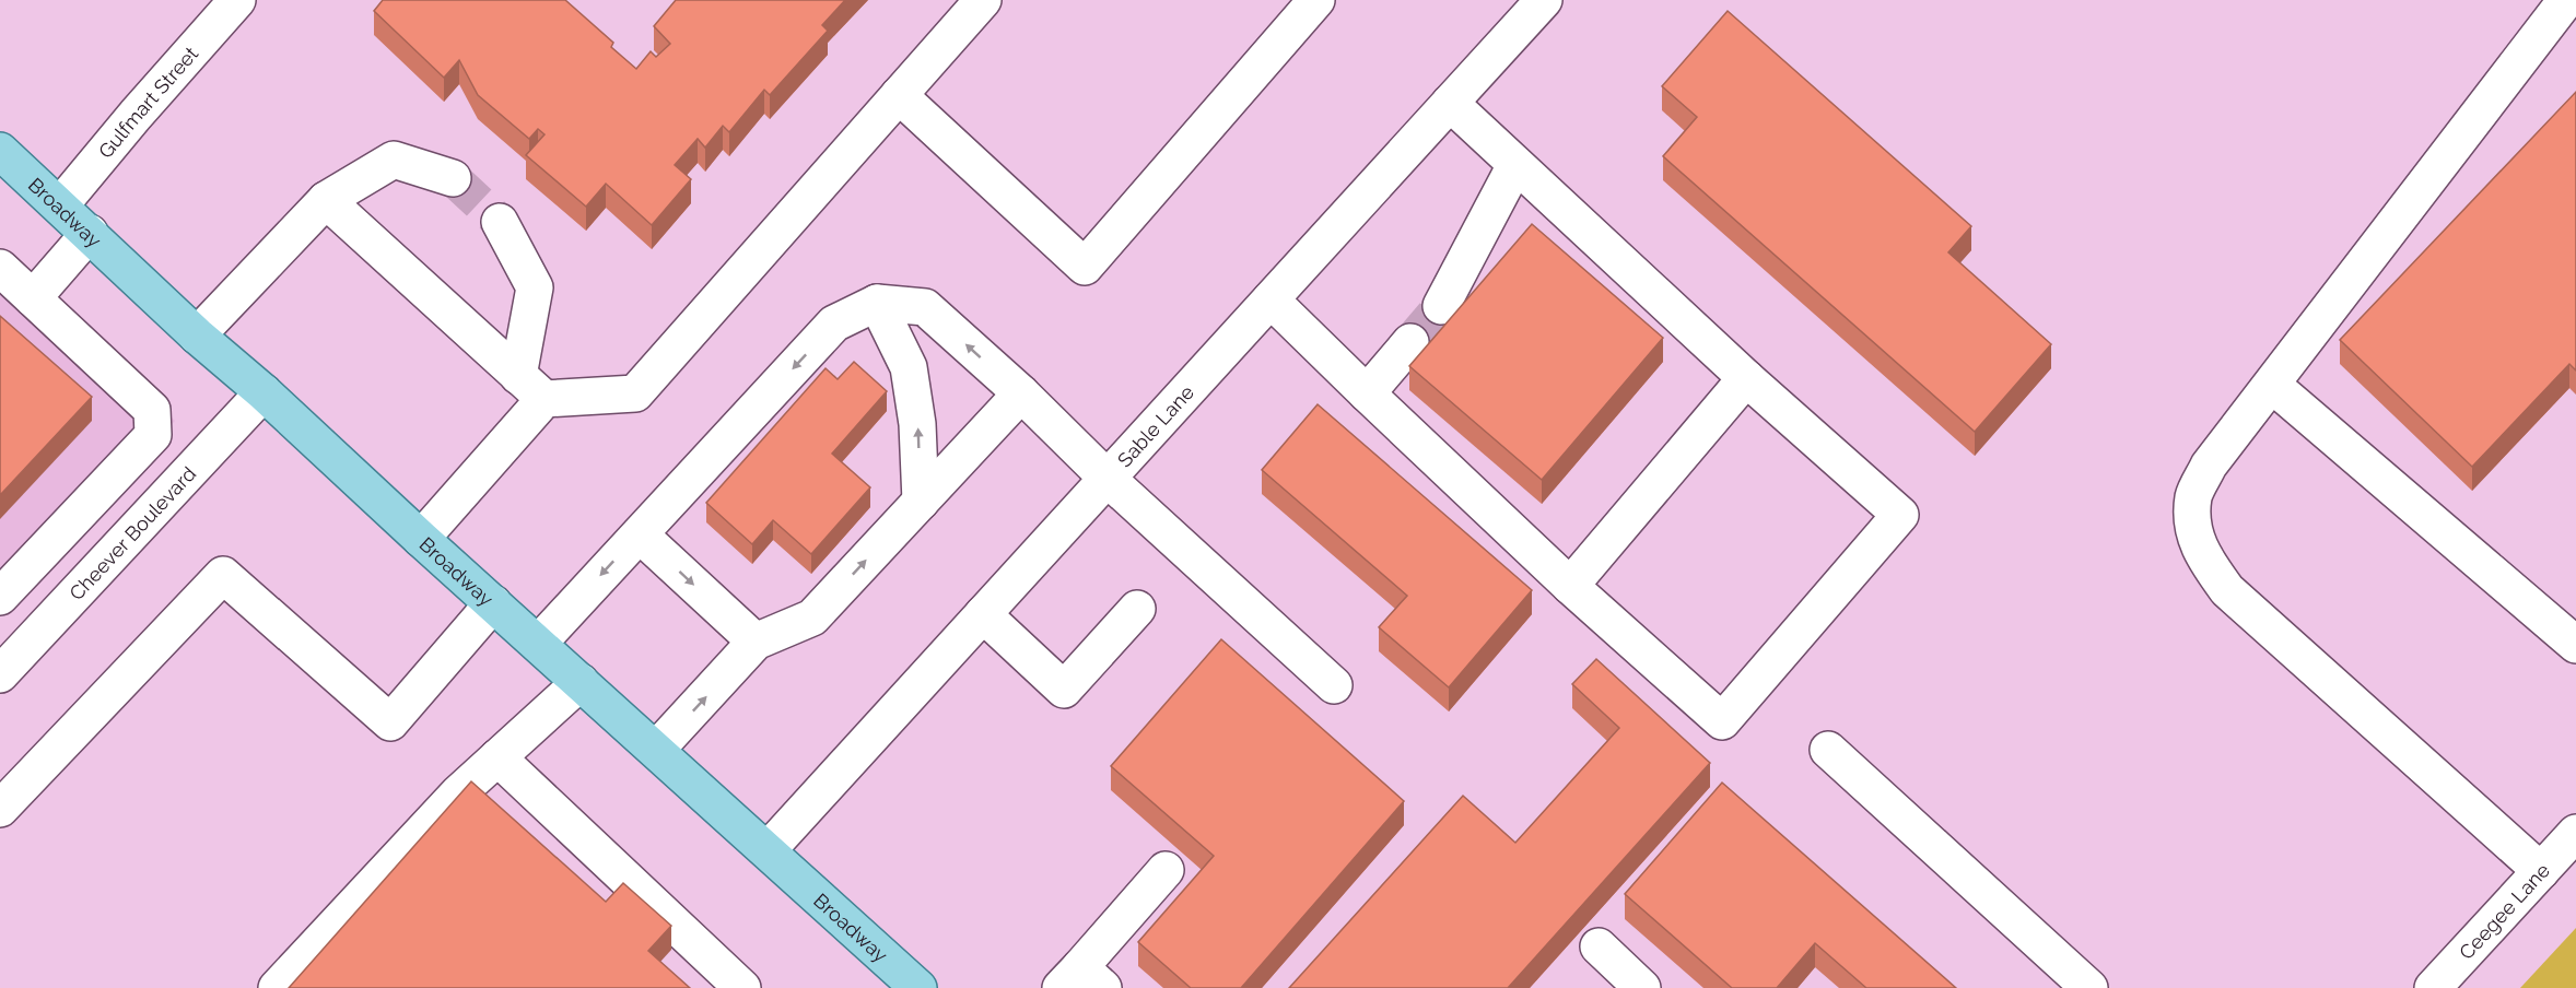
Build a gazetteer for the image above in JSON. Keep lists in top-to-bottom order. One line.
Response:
{"streets":{"main road":["Broadway"],"street":["Gulfmart Street","Sable Lane","Cheever Boulevard","Ceegee Lane"]},"crossings":[["Gulfmart Street","Broadway"],["Broadway","Sable Lane"],["Broadway","Cheever Boulevard"]]}
